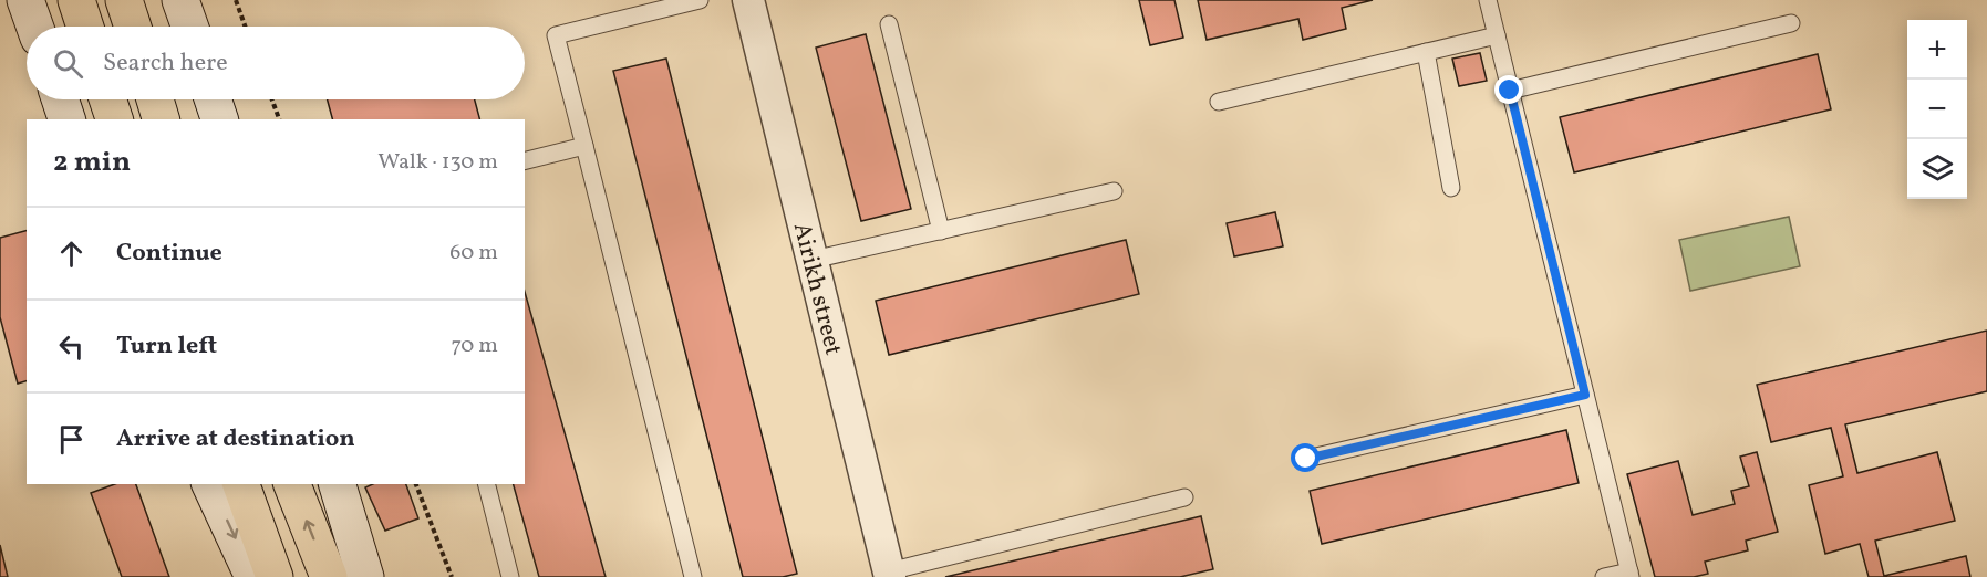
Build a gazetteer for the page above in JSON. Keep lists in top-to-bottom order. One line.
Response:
{"streets":{"street":["Airikh street"]},"page":{"map_buttons":["+","−"],"search":"Search here","heading":["2 min","Walk · 130 m"],"list":[["Continue","60 m"],["Turn left","70 m"],"Arrive at destination"]}}
